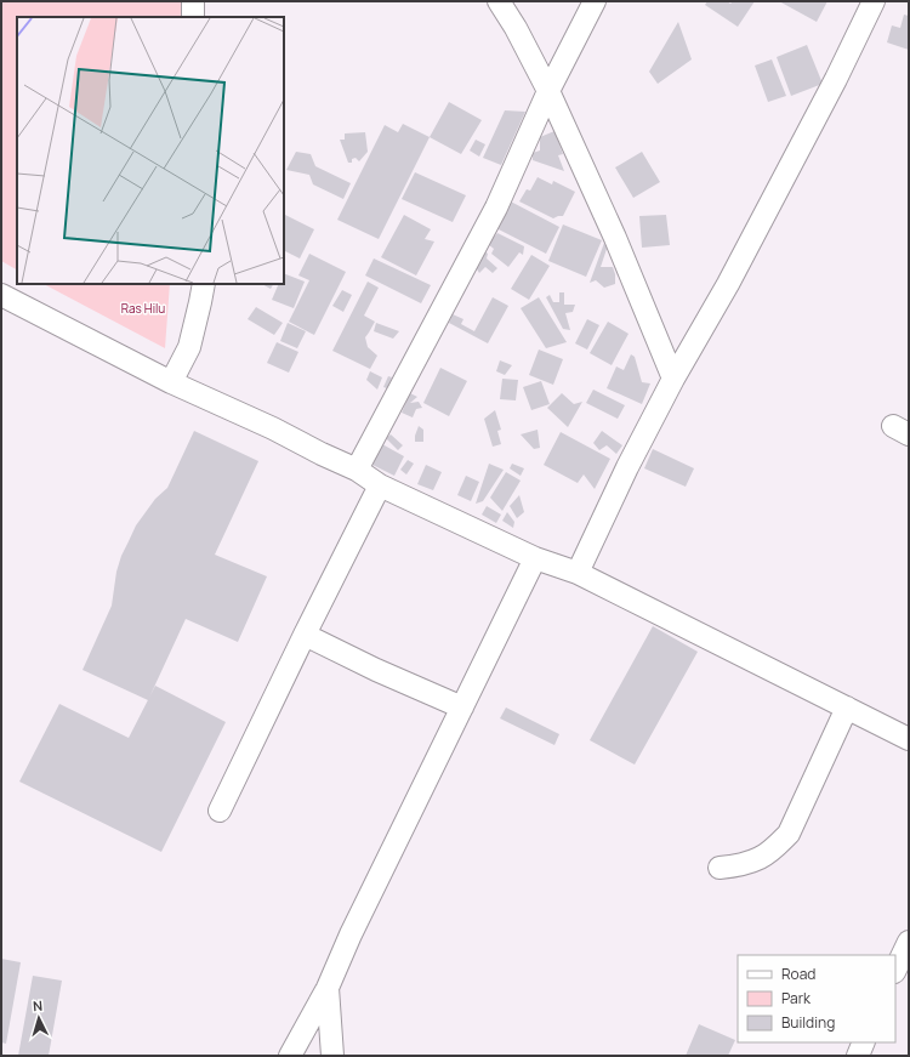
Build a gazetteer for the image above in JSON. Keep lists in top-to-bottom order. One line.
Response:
{"parks":["Ras Hilu"],"legend":["Road","Park","Building"],"north":"top"}
